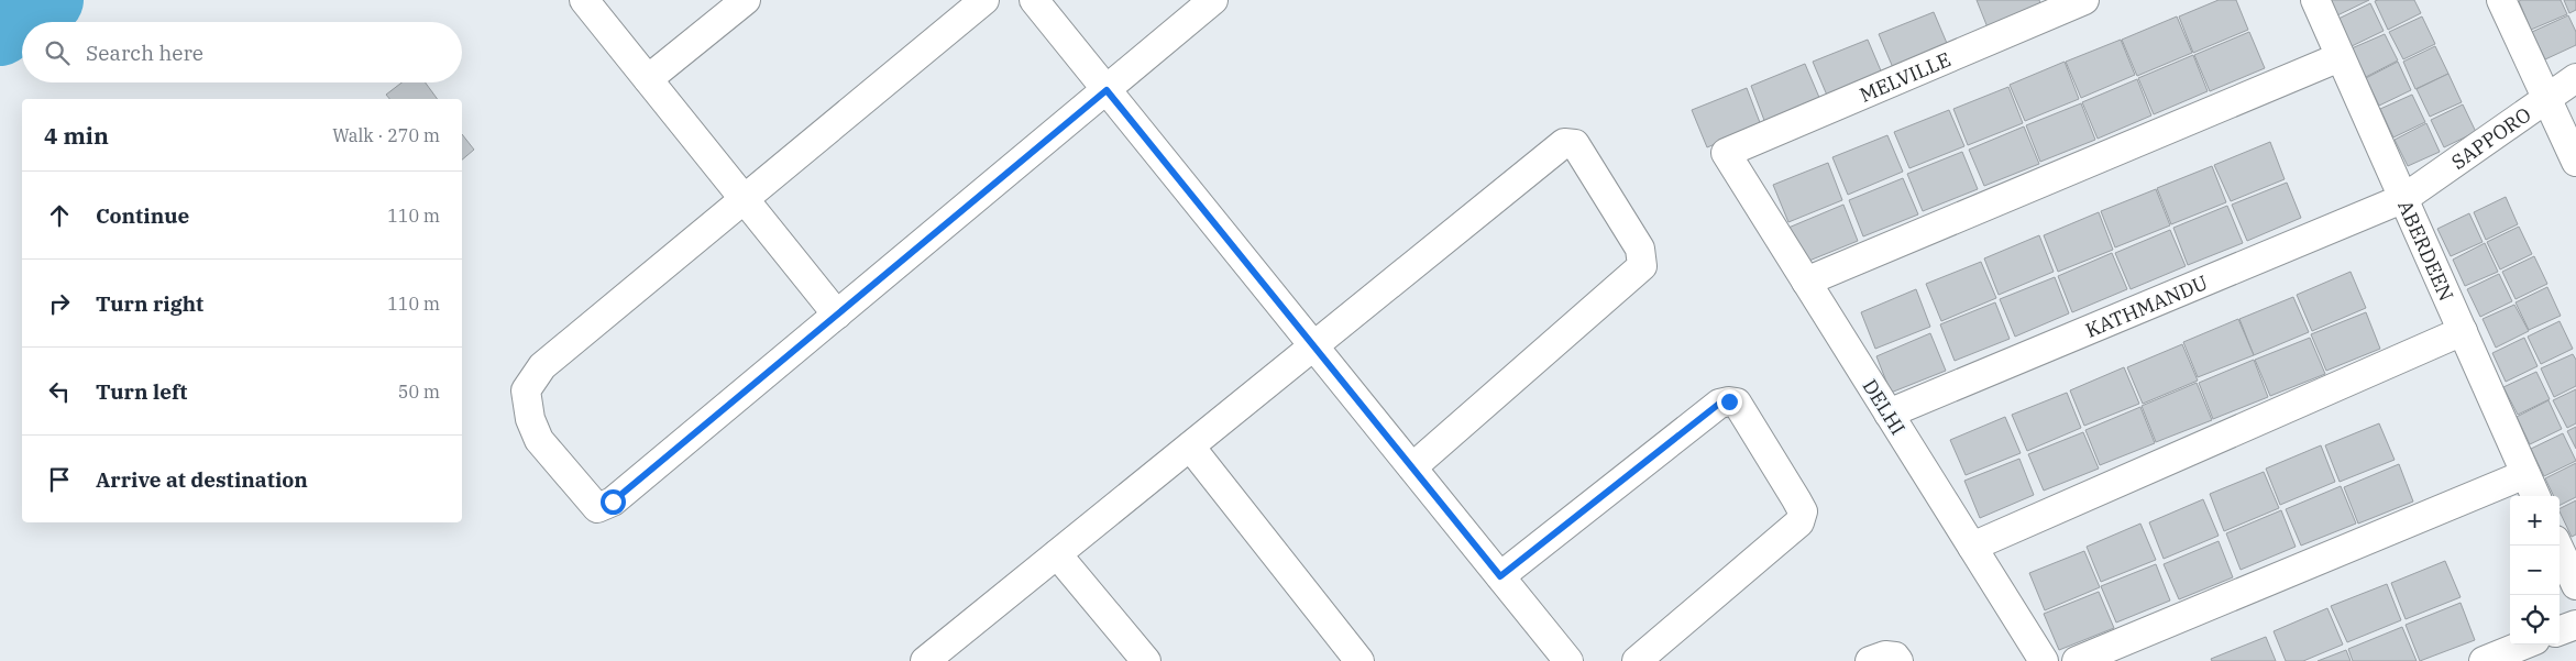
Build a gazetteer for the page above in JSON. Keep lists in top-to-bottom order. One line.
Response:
{"streets":{"street":["MELVILLE","SAPPORO","ABERDEEN","KATHMANDU","DELHI"]},"crossings":[["MELVILLE","DELHI"],["SAPPORO","ABERDEEN"],["SAPPORO","KATHMANDU"],["ABERDEEN","KATHMANDU"],["KATHMANDU","DELHI"]],"page":{"search":"Search here","heading":["4 min","Walk · 270 m"],"list":[["Continue","110 m"],["Turn right","110 m"],["Turn left","50 m"],"Arrive at destination"],"map_buttons":["+","−"]}}
